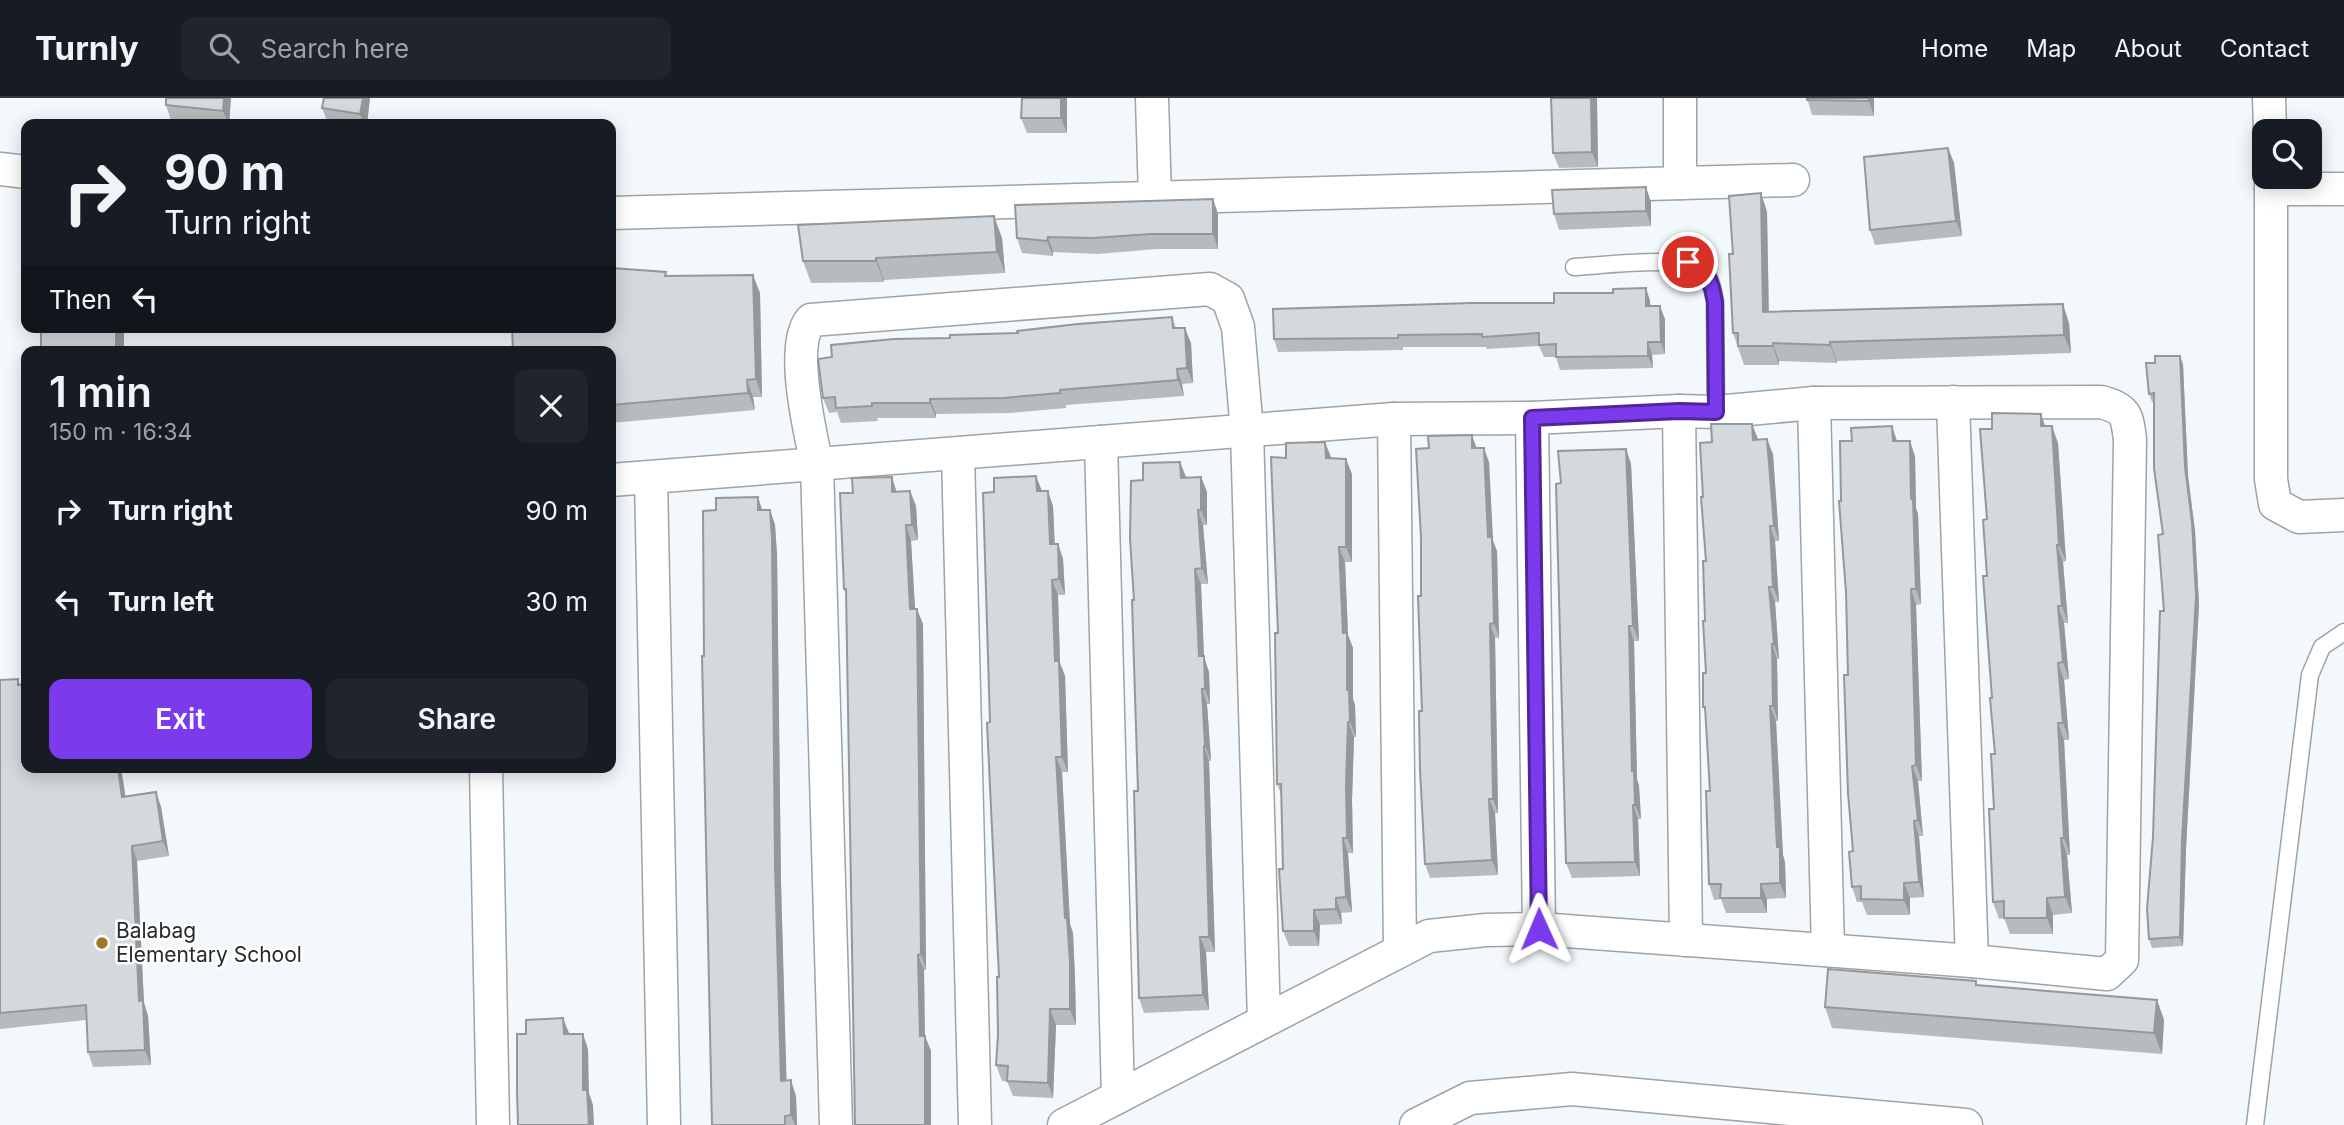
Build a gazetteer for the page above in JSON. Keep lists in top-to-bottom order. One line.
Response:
{"places":["Balabag Elementary School"],"page":{"header":"Turnly","search":"Search here","nav":["Home","Map","About","Contact"],"turn":["90 m","Turn right"],"then":"Then","heading":["1 min","150 m · 16:34"],"list":[{"name":"Turn right","value":"90 m"},{"name":"Turn left","value":"30 m"}],"buttons":["Exit","Share"]}}
